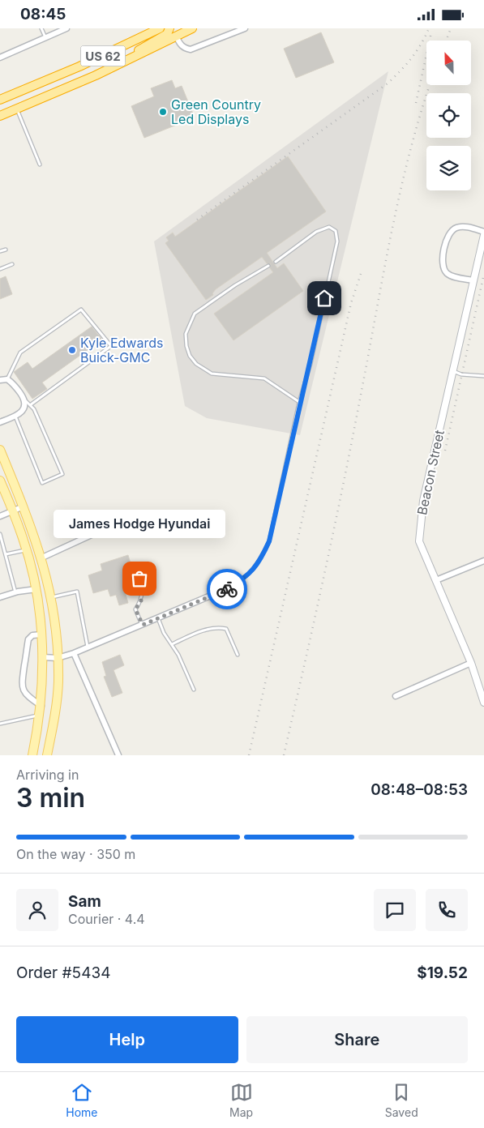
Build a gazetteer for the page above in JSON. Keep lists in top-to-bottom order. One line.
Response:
{"streets":{"highway":["US 62"],"street":["Beacon Street"]},"places":["Green Country Led Displays","Kyle Edwards Buick-GMC","James Hodge Hyundai"],"north":"top","page":{"status":"08:45","bubble":"James Hodge Hyundai","heading":["3 min","Arriving in","08:48–08:53"],"panel":["Sam","Courier · 4.4","Order #5434","$19.52"],"bar":"On the way · 350 m","buttons":["Help","Share"],"tabs":["Home","Map","Saved"]}}
